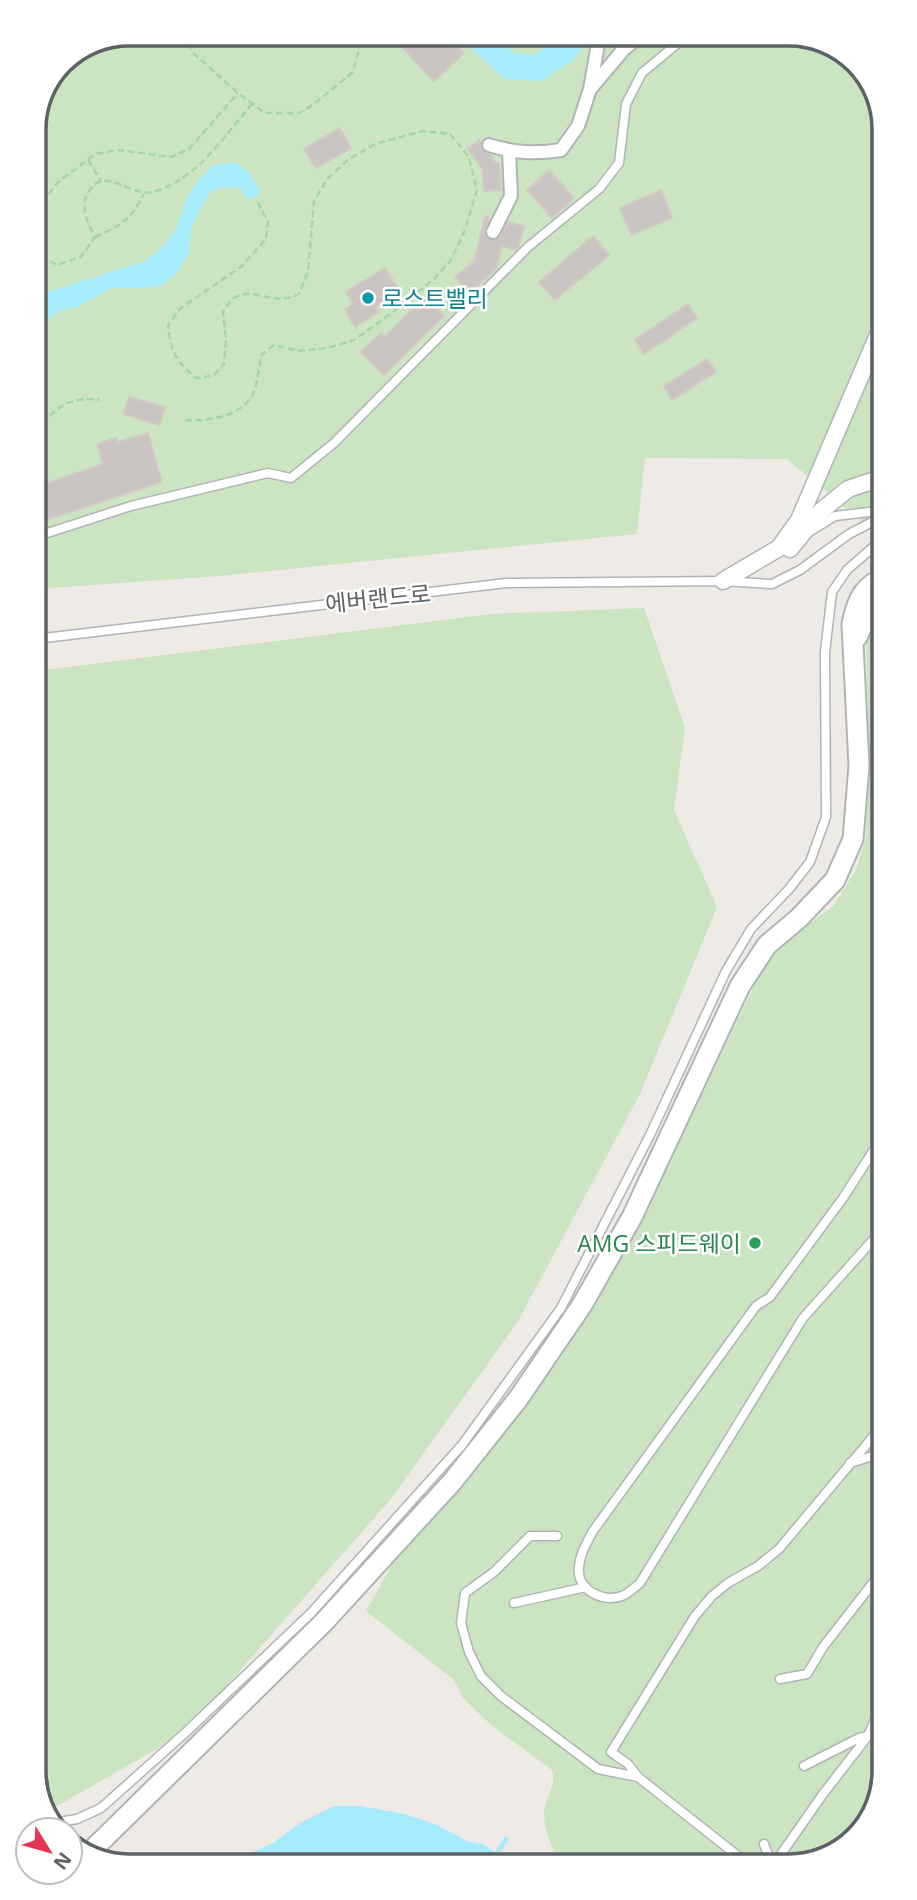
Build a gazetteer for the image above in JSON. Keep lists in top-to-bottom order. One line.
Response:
{"streets":{"lane":["에버랜드로"]},"places":["로스트밸리","AMG 스피드웨이"],"north":"bottom right"}
